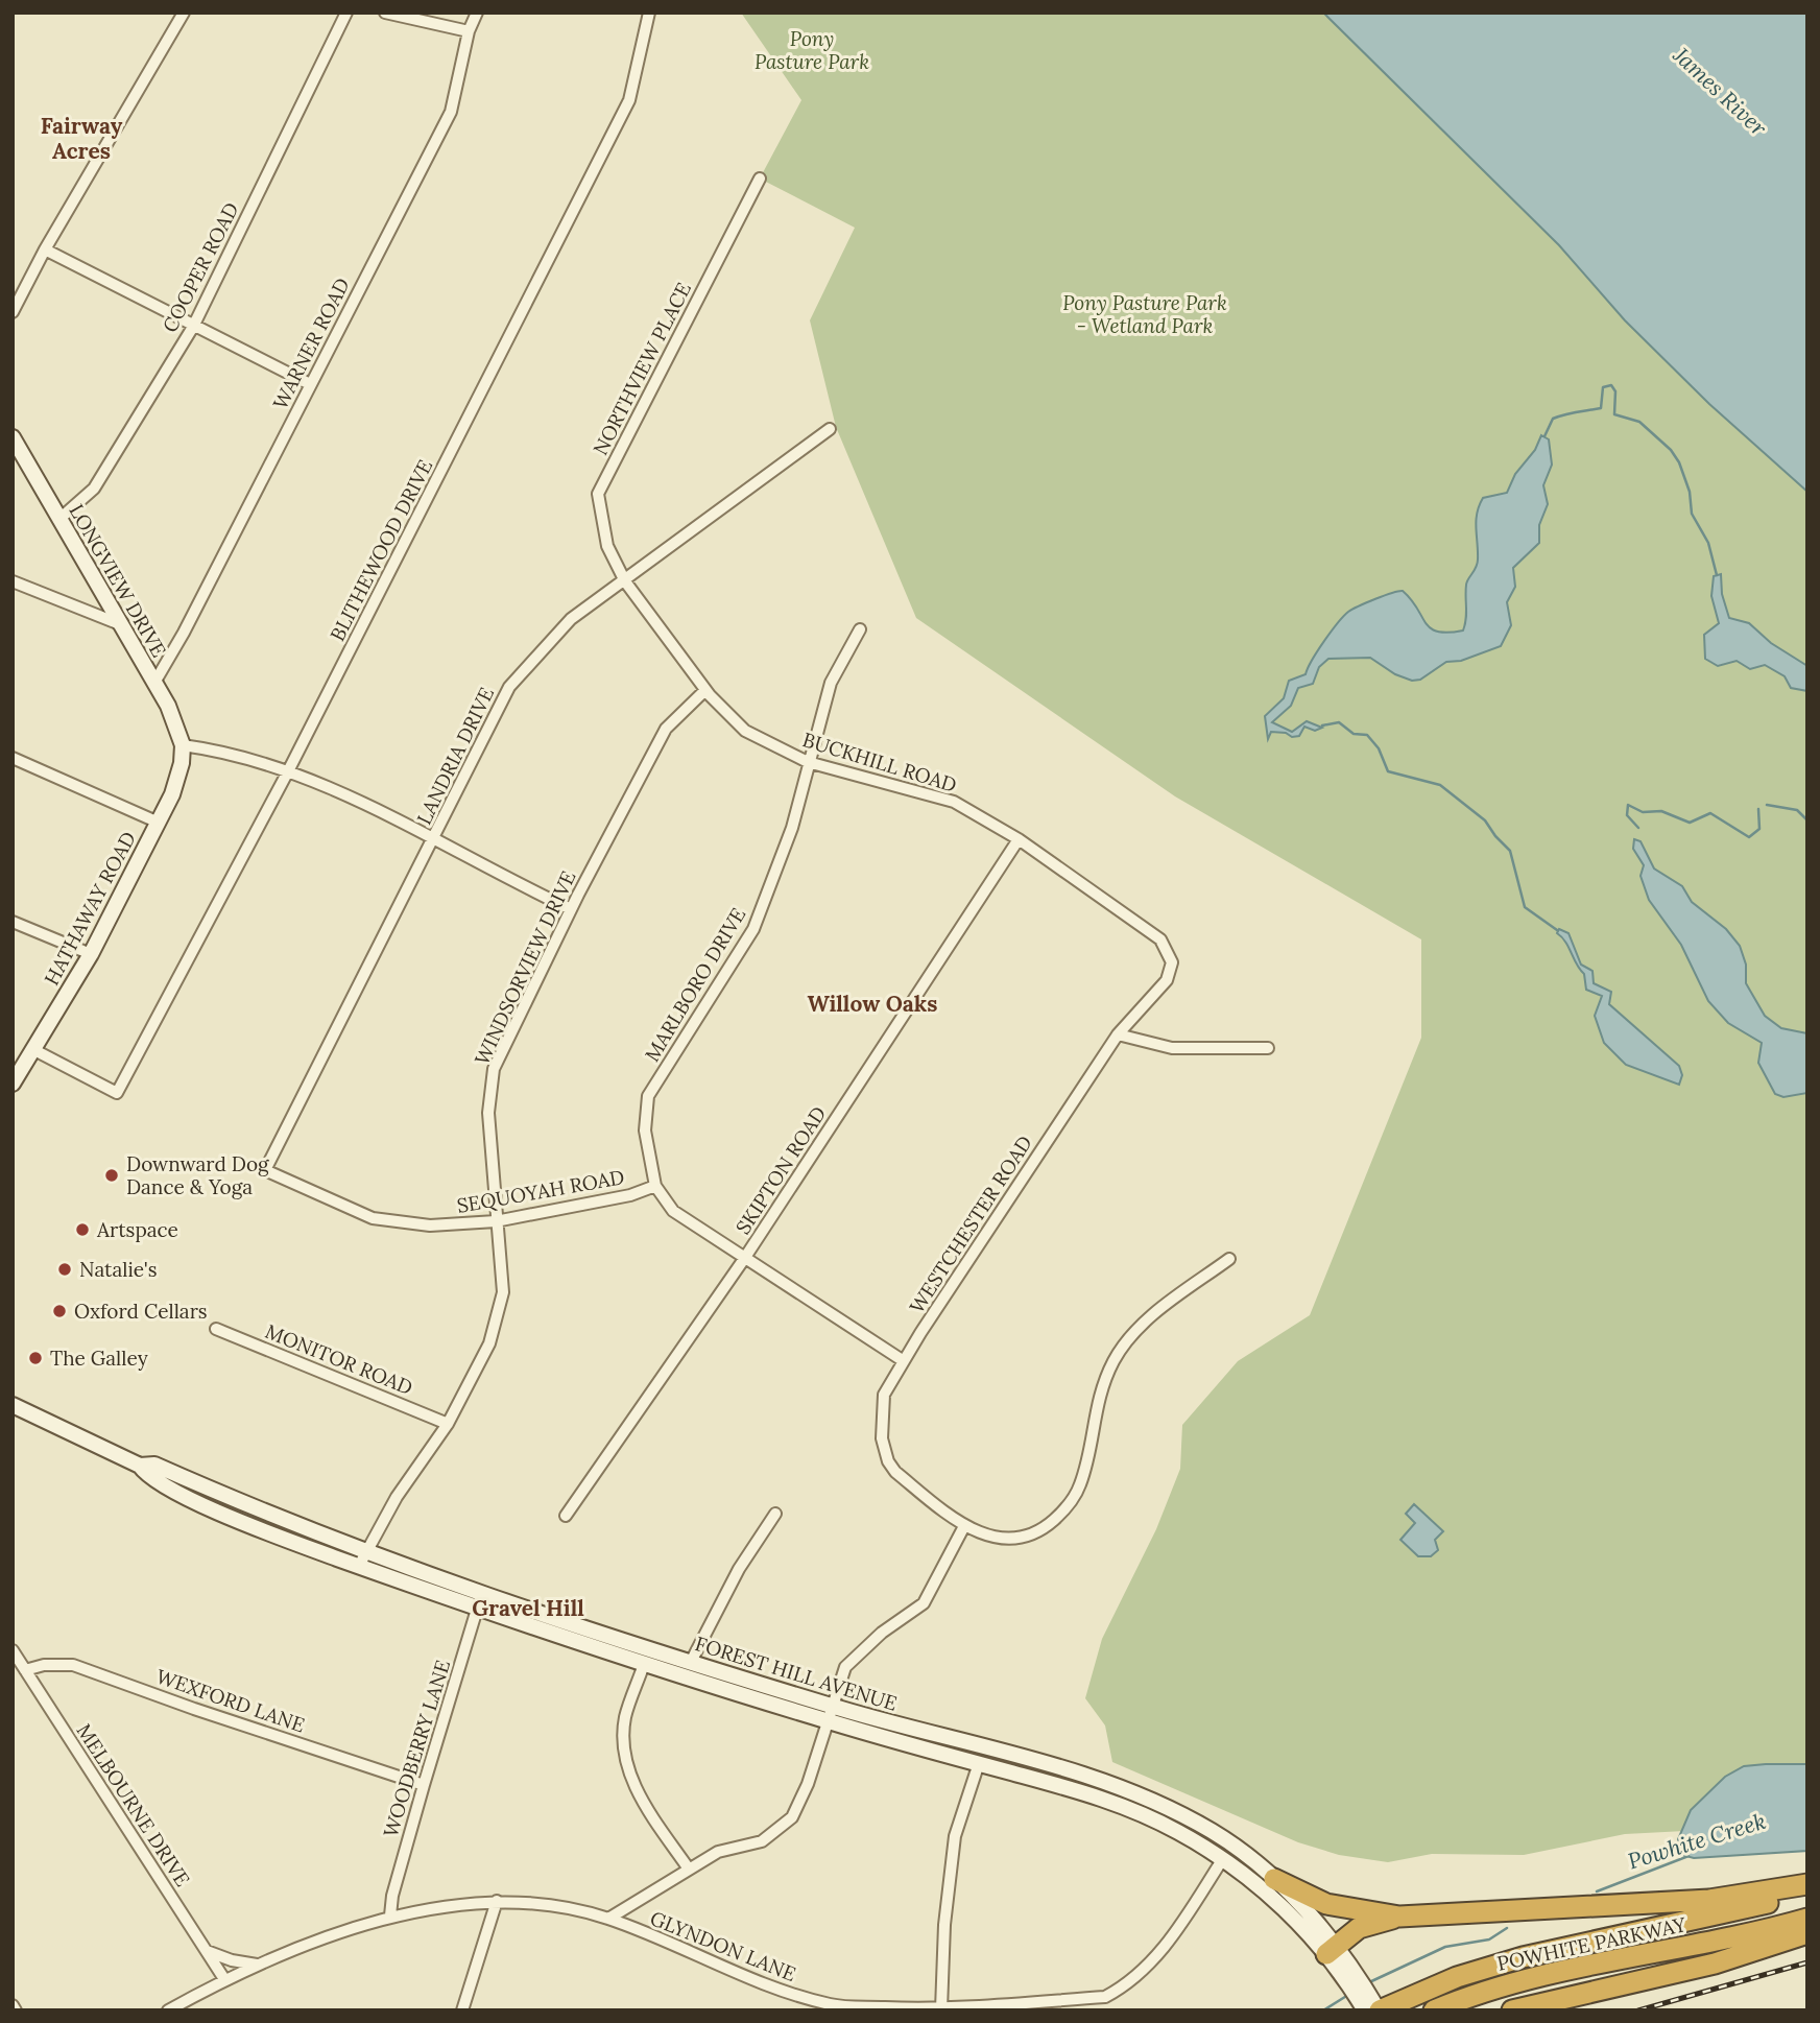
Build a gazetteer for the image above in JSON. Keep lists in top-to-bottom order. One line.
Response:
{"streets":{"highway":["POWHITE PARKWAY"],"main road":["LONGVIEW DRIVE","HATHAWAY ROAD","FOREST HILL AVENUE"],"street":["COOPER ROAD","WARNER ROAD","NORTHVIEW PLACE","BLITHEWOOD DRIVE","LANDRIA DRIVE","BUCKHILL ROAD","WINDSORVIEW DRIVE","MARLBORO DRIVE","SKIPTON ROAD","SEQUOYAH ROAD","WESTCHESTER ROAD","MONITOR ROAD","WEXFORD LANE","WOODBERRY LANE","MELBOURNE DRIVE","GLYNDON LANE"]},"crossings":[["COOPER ROAD","LONGVIEW DRIVE"],["WARNER ROAD","LONGVIEW DRIVE"],["NORTHVIEW PLACE","LANDRIA DRIVE"],["NORTHVIEW PLACE","BUCKHILL ROAD"],["BLITHEWOOD DRIVE","HATHAWAY ROAD"],["LONGVIEW DRIVE","HATHAWAY ROAD"],["LANDRIA DRIVE","BUCKHILL ROAD"],["LANDRIA DRIVE","SEQUOYAH ROAD"],["BUCKHILL ROAD","WINDSORVIEW DRIVE"],["BUCKHILL ROAD","MARLBORO DRIVE"],["BUCKHILL ROAD","SKIPTON ROAD"],["BUCKHILL ROAD","WESTCHESTER ROAD"],["WINDSORVIEW DRIVE","SEQUOYAH ROAD"],["WINDSORVIEW DRIVE","MONITOR ROAD"],["WINDSORVIEW DRIVE","FOREST HILL AVENUE"],["MARLBORO DRIVE","SEQUOYAH ROAD"],["FOREST HILL AVENUE","WOODBERRY LANE"],["FOREST HILL AVENUE","POWHITE PARKWAY"],["FOREST HILL AVENUE","GLYNDON LANE"],["WEXFORD LANE","WOODBERRY LANE"],["WEXFORD LANE","MELBOURNE DRIVE"],["WOODBERRY LANE","GLYNDON LANE"],["MELBOURNE DRIVE","GLYNDON LANE"]],"districts":["Fairway Acres","Willow Oaks","Gravel Hill"],"water":["James River","Powhite Creek"],"parks":["Pony Pasture Park","Pony Pasture Park - Wetland Park"],"places":["Downward Dog Dance & Yoga","Artspace","Natalie's","Oxford Cellars","The Galley"]}
